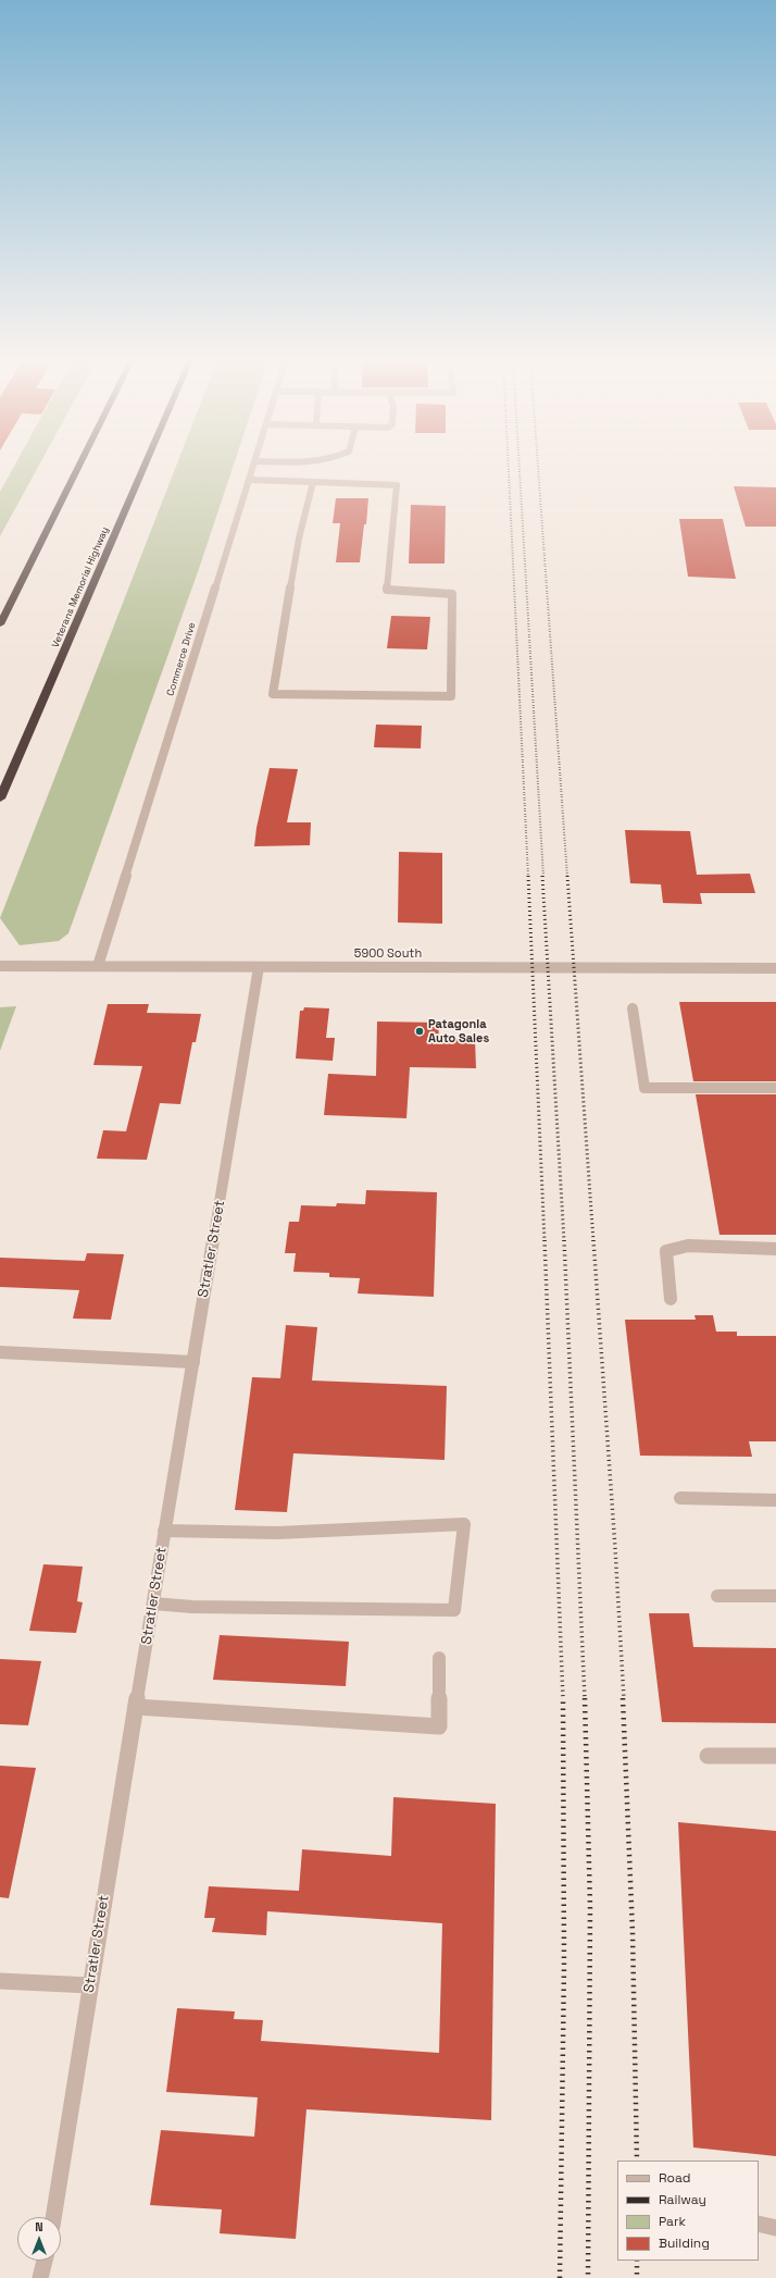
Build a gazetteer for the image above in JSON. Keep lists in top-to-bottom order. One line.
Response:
{"streets":{"highway":["Veterans Memorial Highway"],"street":["Commerce Drive","5900 South","Stratler Street"]},"crossings":[["Commerce Drive","5900 South"],["5900 South","Stratler Street"]],"places":["Patagonia Auto Sales"],"legend":["Road","Railway","Park","Building"],"north":"top"}
